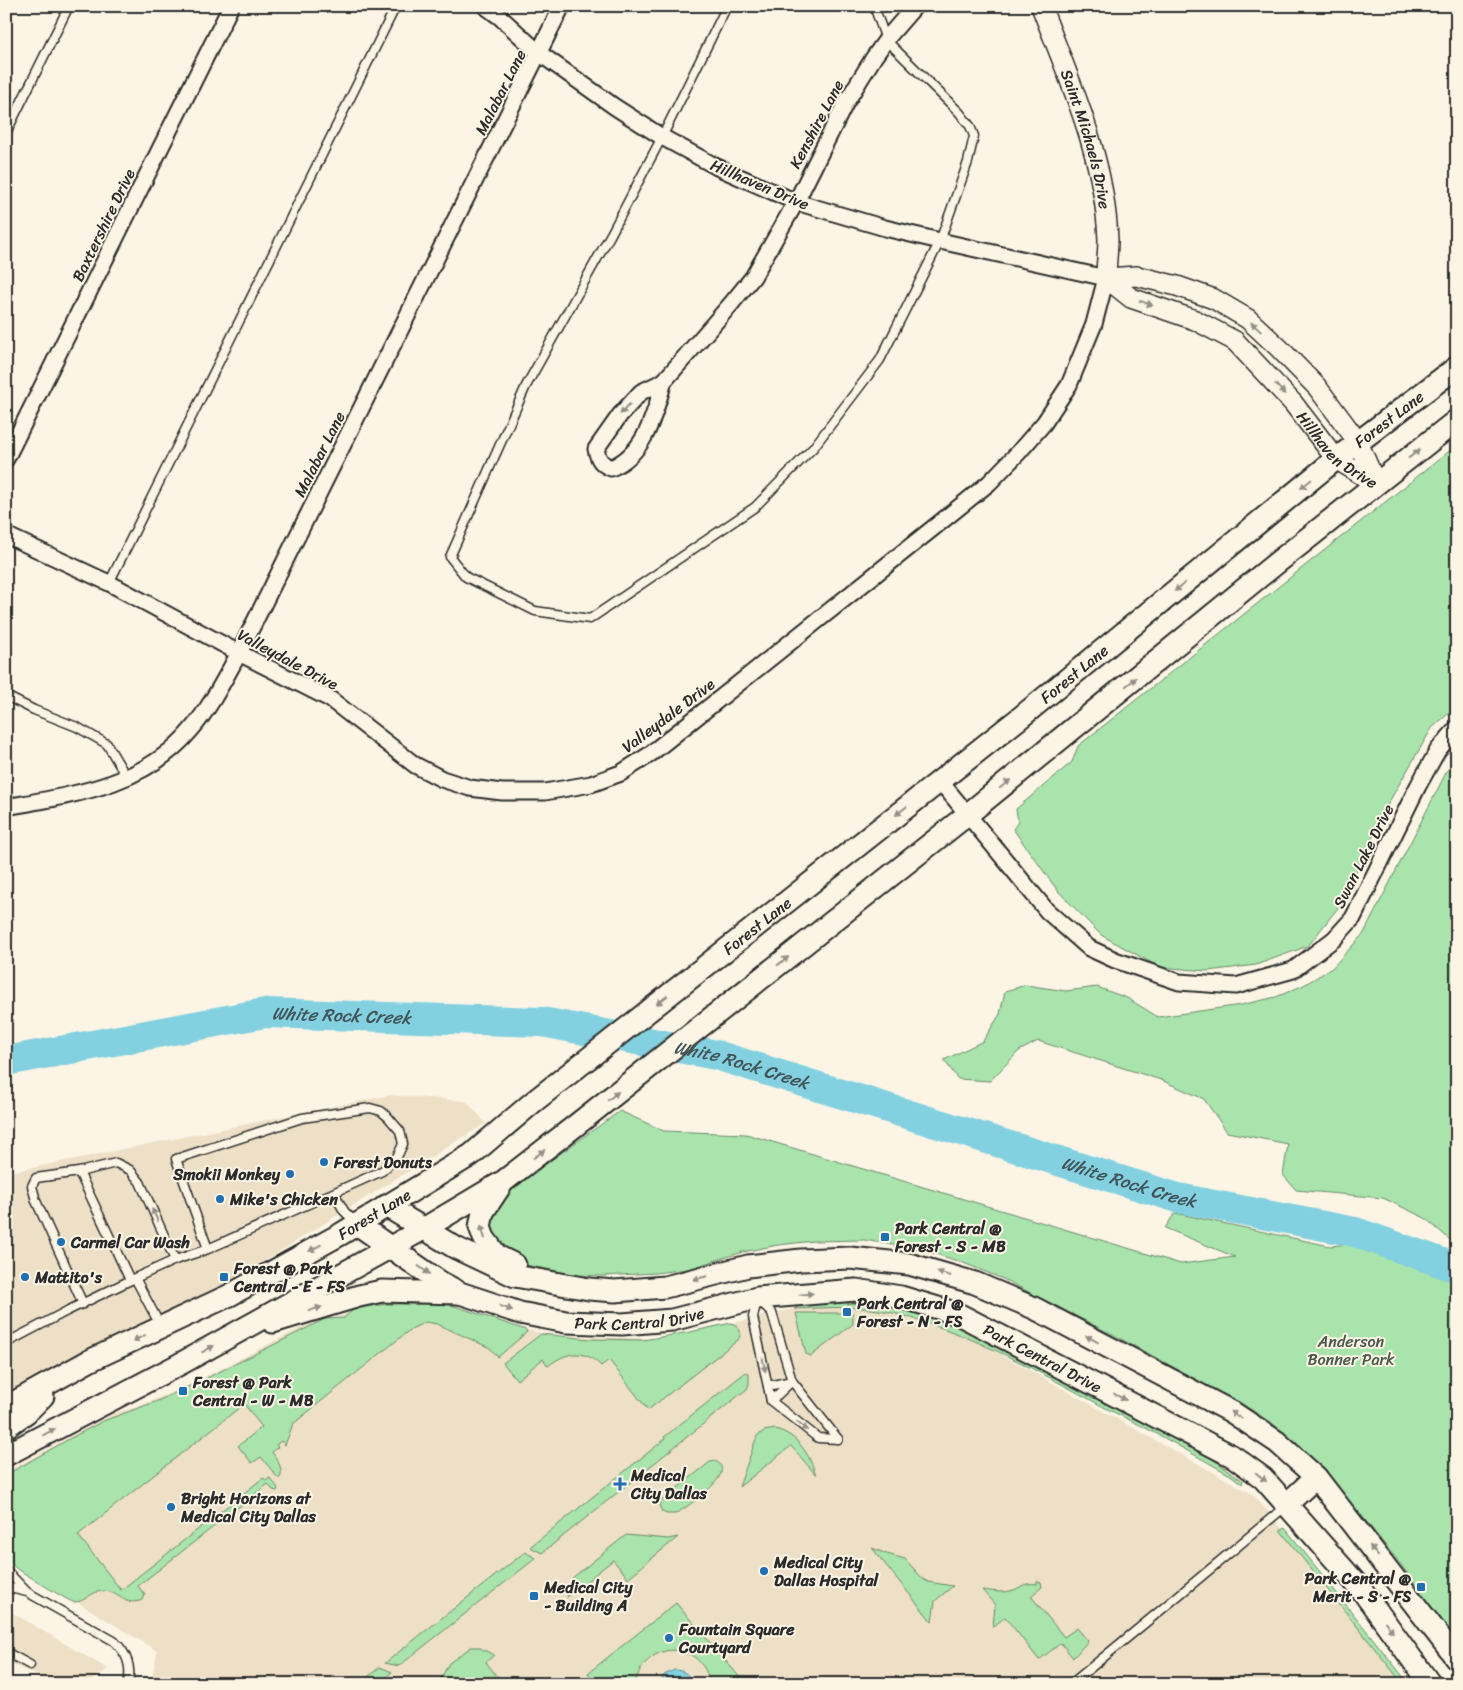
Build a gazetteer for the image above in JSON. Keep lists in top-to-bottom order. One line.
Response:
{"streets":{"main road":["Forest Lane","Park Central Drive"],"street":["Malabar Lane","Kenshire Lane","Saint Michaels Drive","Hillhaven Drive","Baxtershire Drive","Valleydale Drive","Swan Lake Drive"]},"crossings":[["Malabar Lane","Hillhaven Drive"],["Malabar Lane","Valleydale Drive"],["Kenshire Lane","Hillhaven Drive"],["Saint Michaels Drive","Hillhaven Drive"],["Saint Michaels Drive","Valleydale Drive"],["Hillhaven Drive","Forest Lane"],["Hillhaven Drive","Valleydale Drive"],["Forest Lane","Swan Lake Drive"],["Forest Lane","Park Central Drive"]],"water":["White Rock Creek"],"parks":["Anderson Bonner Park"],"places":{"other":["Forest Donuts","Smokii Monkey","Mike's Chicken","Carmel Car Wash","Mattito's","Bright Horizons at Medical City Dallas","Medical City Dallas Hospital","Fountain Square Courtyard"],"transit":["Park Central @ Forest - S - MB","Forest @ Park Central - E - FS","Park Central @ Forest - N - FS","Forest @ Park Central - W - MB","Park Central @ Merit - S - FS","Medical City - Building A"],"health":["Medical City Dallas"]}}
